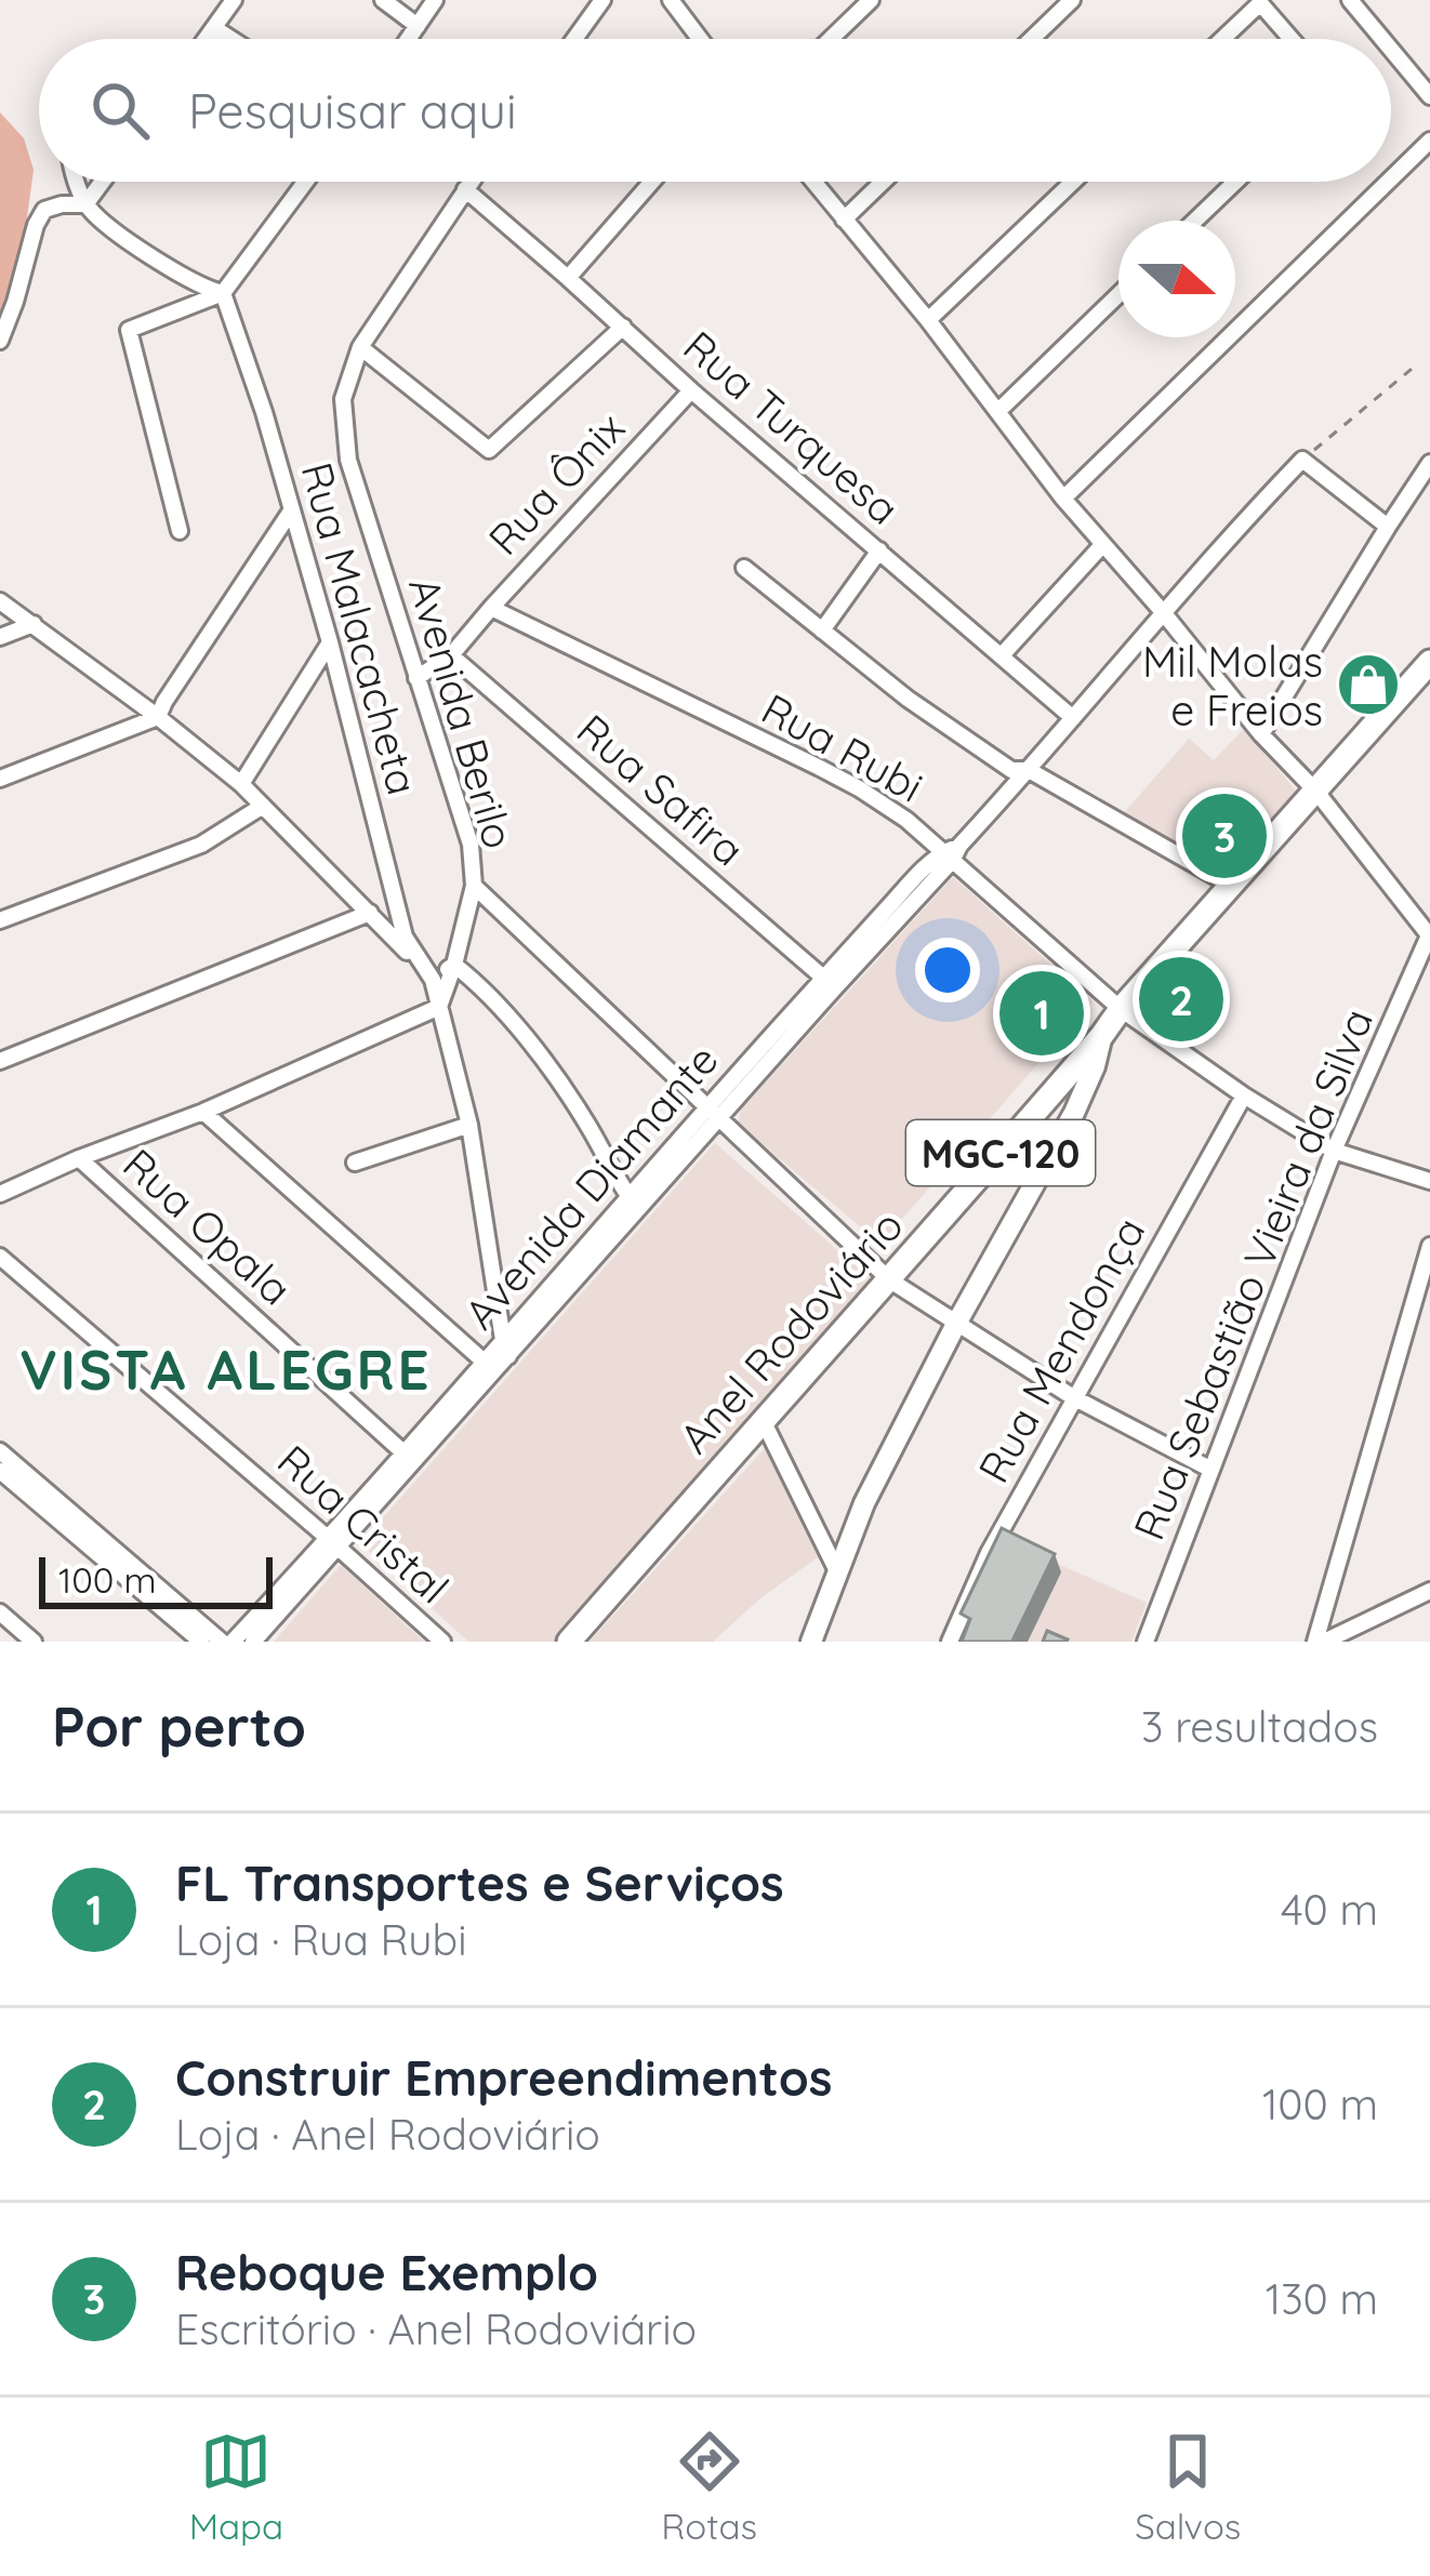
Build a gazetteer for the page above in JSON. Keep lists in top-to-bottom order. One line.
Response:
{"streets":{"main road":["MGC-120","Anel Rodoviário"],"street":["Rua Turquesa","Rua Ônix","Rua Malacacheta","Avenida Berilo","Rua Rubi","Rua Safira","Avenida Diamante","Rua Opala","Rua Sebastião Vieira da Silva","Rua Mendonça","Rua Cristal"]},"crossings":[["Rua Turquesa","Rua Ônix"],["Rua Turquesa","Avenida Berilo"],["Rua Turquesa","Avenida Diamante"],["Rua Ônix","Avenida Berilo"],["Rua Ônix","Rua Rubi"],["Rua Ônix","Rua Safira"],["Rua Rubi","Avenida Diamante"],["Rua Rubi","Rua Sebastião Vieira da Silva"],["Rua Rubi","Anel Rodoviário"],["Rua Rubi","Rua Mendonça"],["Rua Safira","Avenida Diamante"],["Avenida Diamante","Rua Opala"],["Avenida Diamante","Rua Cristal"]],"districts":["VISTA ALEGRE"],"places":{"shop":["Mil Molas e Freios"]},"scale_bar":"100 m","north":"right","page":{"search":"Pesquisar aqui","pins":["3","2","1"],"scale":"100 m","heading":["Por perto","3 resultados"],"list":[{"mark":"1","name":"FL Transportes e Serviços","note":"Loja · Rua Rubi","value":"40 m"},{"mark":"2","name":"Construir Empreendimentos","note":"Loja · Anel Rodoviário","value":"100 m"},{"mark":"3","name":"Reboque Exemplo","note":"Escritório · Anel Rodoviário","value":"130 m"}],"nav":["Mapa","Rotas","Salvos"]}}
